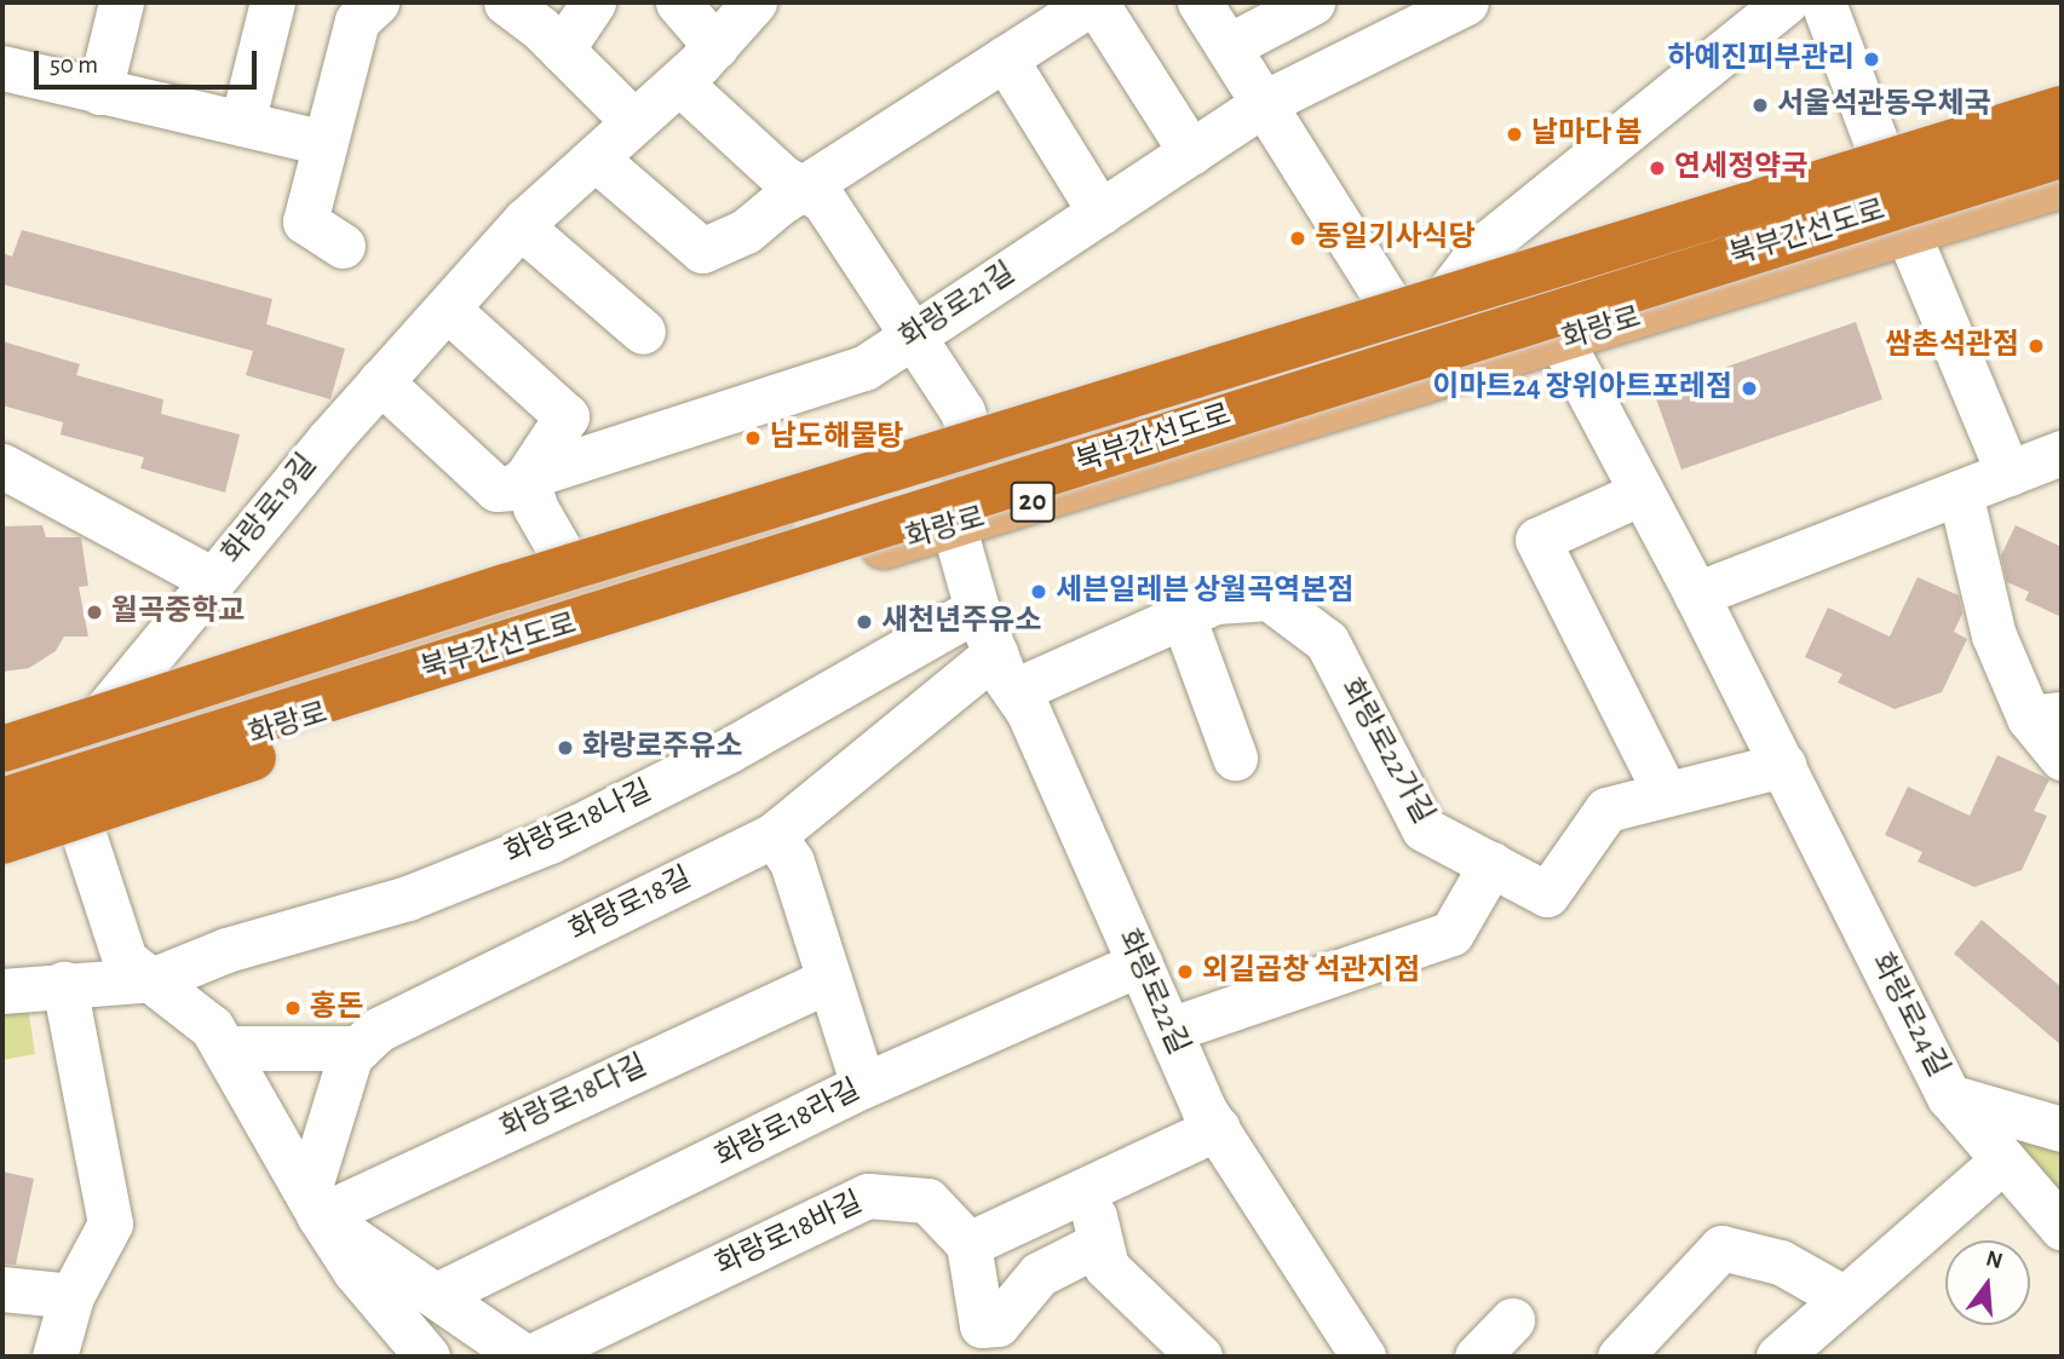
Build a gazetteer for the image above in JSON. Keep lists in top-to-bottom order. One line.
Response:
{"streets":{"highway":["북부간선도로"],"main road":["화랑로","20"],"street":["화랑로21길","화랑로19길","화랑로22가길","화랑로18나길","화랑로18길","화랑로22길","화랑로24길","화랑로18다길","화랑로18라길","화랑로18바길"]},"crossings":[["화랑로21길","화랑로"],["화랑로","화랑로19길"],["화랑로","화랑로22길"],["화랑로","화랑로24길"],["화랑로22가길","화랑로18길"],["화랑로22가길","화랑로22길"],["화랑로22가길","화랑로24길"],["화랑로18나길","화랑로22길"],["화랑로18길","화랑로22길"],["화랑로22길","화랑로18라길"]],"places":["하예진피부관리","서울석관동우체국","날마다 봄","연세정약국","동일기사식당","쌈촌석관점","이마트24 장위아트포레점","남도해물탕","세븐일레븐 상월곡역본점","월곡중학교","새천년주유소","화랑로주유소","외길곱창 석관지점","홍돈"],"scale_bar":"50 m","north":"top"}
